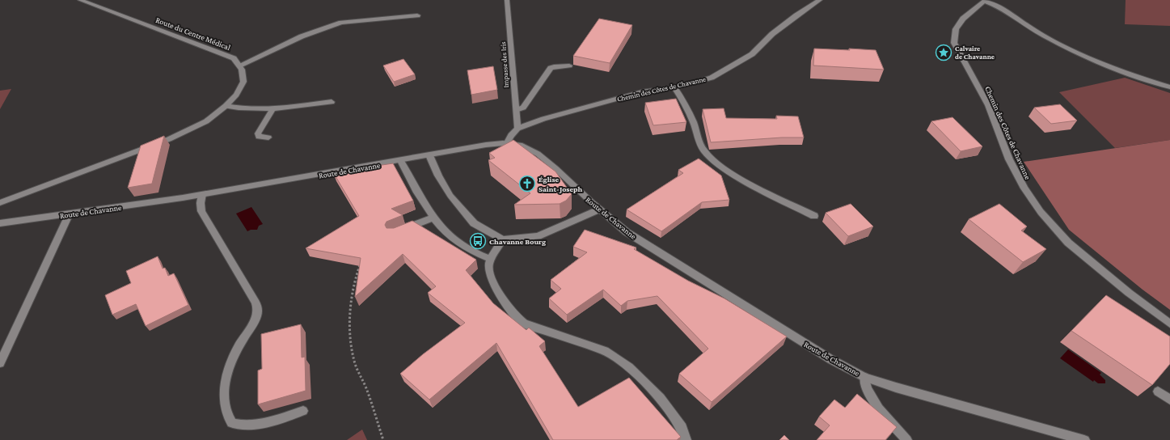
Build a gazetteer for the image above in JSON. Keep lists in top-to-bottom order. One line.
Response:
{"streets":{"street":["Route du Centre Médical","Impasse des Iris","Chemin des Côtes de Chavanne","Route de Chavanne"]},"crossings":[["Impasse des Iris","Chemin des Côtes de Chavanne"]],"places":{"place":["Calvaire de Chavanne"],"church":["Église Saint-Joseph"],"bus stop":["Chavanne Bourg"]}}
